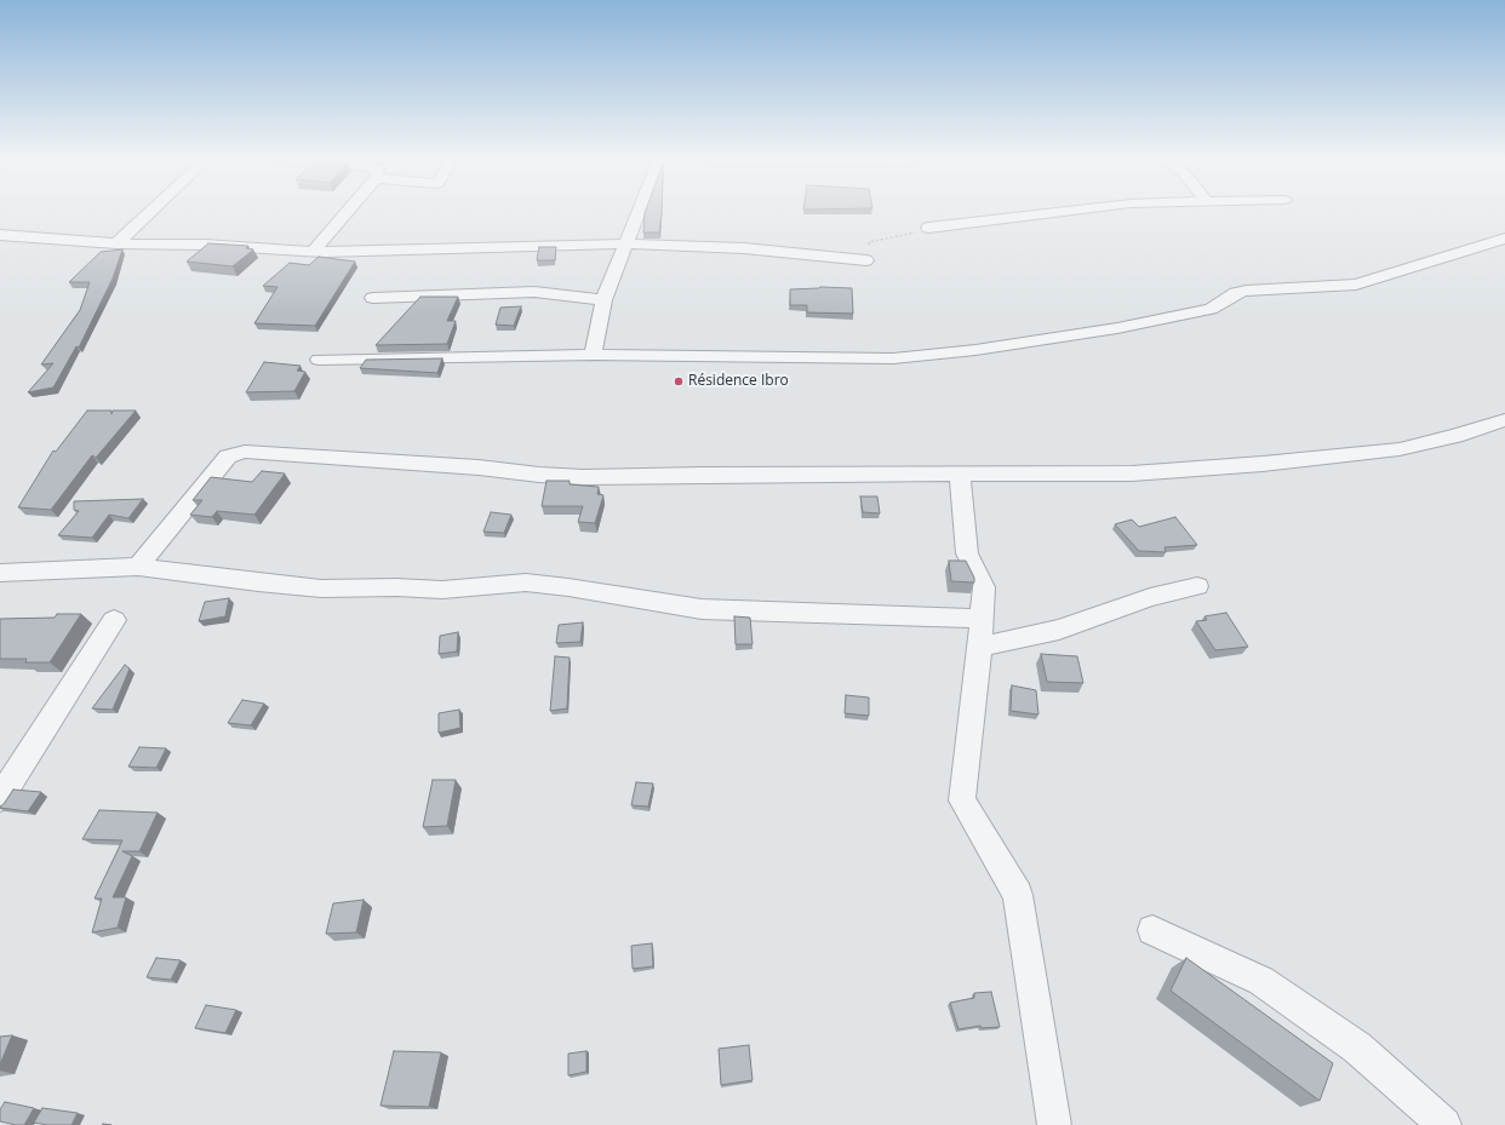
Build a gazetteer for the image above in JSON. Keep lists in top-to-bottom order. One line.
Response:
{"places":["Résidence Ibro"]}
